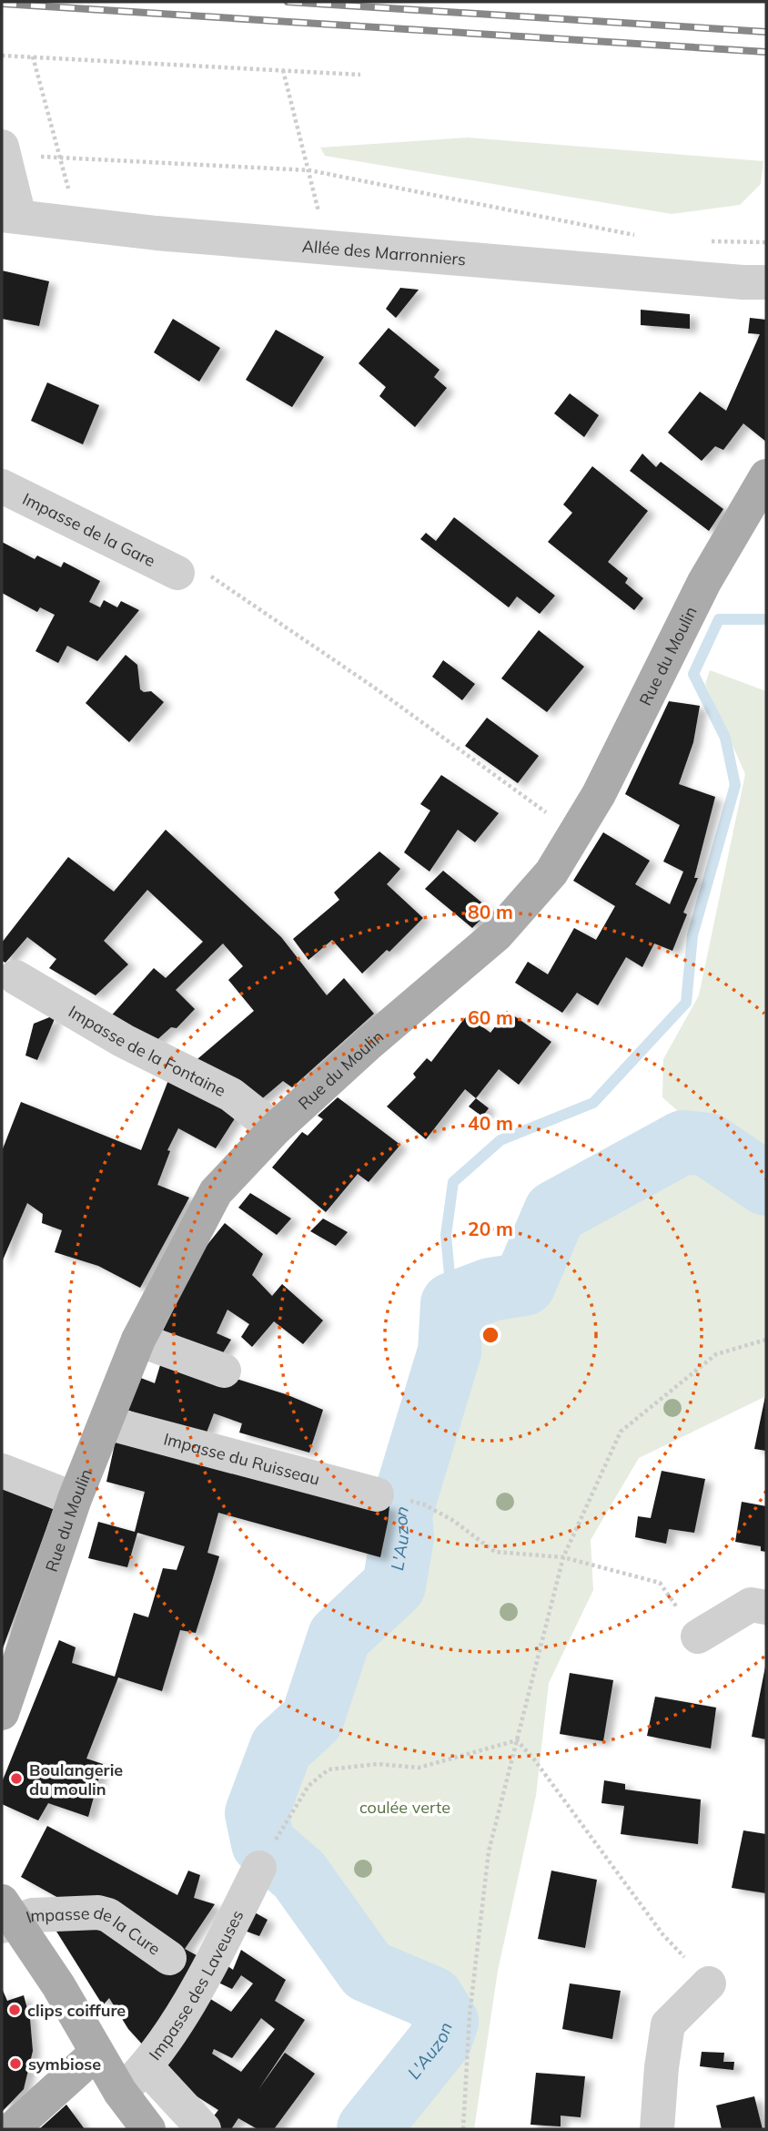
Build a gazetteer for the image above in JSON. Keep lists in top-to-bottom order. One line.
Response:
{"streets":{"main road":["Rue du Moulin"],"street":["Allée des Marronniers","Impasse de la Gare","Impasse de la Fontaine","Impasse du Ruisseau","Impasse de la Cure","Impasse des Laveuses"]},"crossings":[["Rue du Moulin","Impasse de la Fontaine"],["Rue du Moulin","Impasse du Ruisseau"]],"water":["L'Auzon"],"parks":["coulée verte"],"places":["Boulangerie du moulin","clips coiffure","symbiose"],"rings":["80 m","60 m","40 m","20 m"]}
